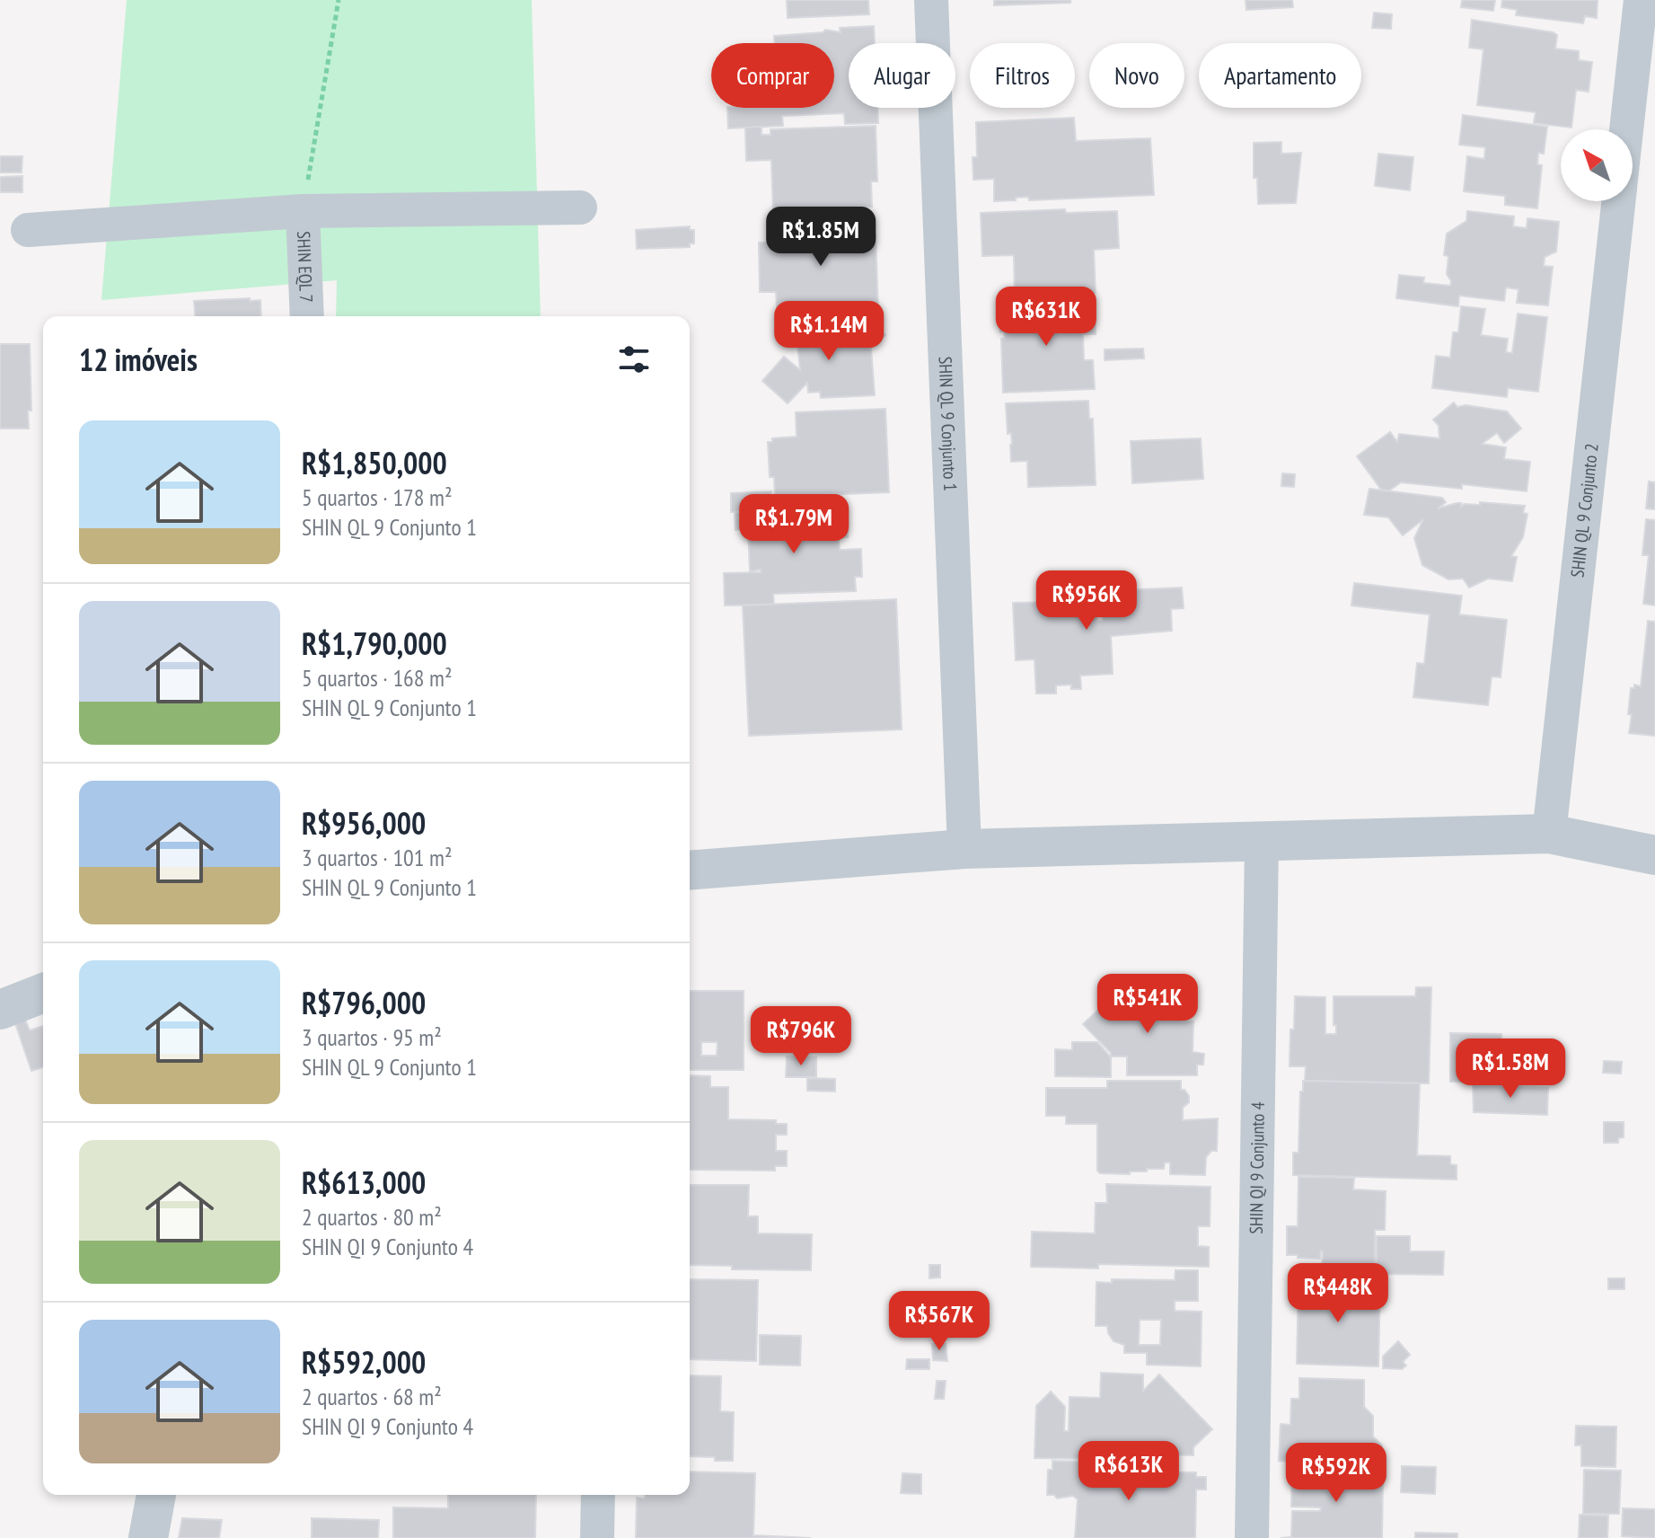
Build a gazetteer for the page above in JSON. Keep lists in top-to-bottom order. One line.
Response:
{"streets":{"street":["SHIN EQL 7","SHIN QL 9 Conjunto 1","SHIN QL 9 Conjunto 2","SHIN QI 9 Conjunto 4"]},"north":"top left","page":{"chip":["Comprar","Alugar","Filtros","Novo","Apartamento"],"price":["R$1.85M","R$631K","R$1.14M","R$1.79M","R$956K","R$541K","R$796K","R$1.58M","R$448K","R$567K","R$613K","R$592K"],"heading":"12 imóveis","list":[{"name":"R$1,850,000","note":"5 quartos · 178 m² · SHIN QL 9 Conjunto 1"},{"name":"R$1,790,000","note":"5 quartos · 168 m² · SHIN QL 9 Conjunto 1"},{"name":"R$956,000","note":"3 quartos · 101 m² · SHIN QL 9 Conjunto 1"},{"name":"R$796,000","note":"3 quartos · 95 m² · SHIN QL 9 Conjunto 1"},{"name":"R$613,000","note":"2 quartos · 80 m² · SHIN QI 9 Conjunto 4"},{"name":"R$592,000","note":"2 quartos · 68 m² · SHIN QI 9 Conjunto 4"}]}}
